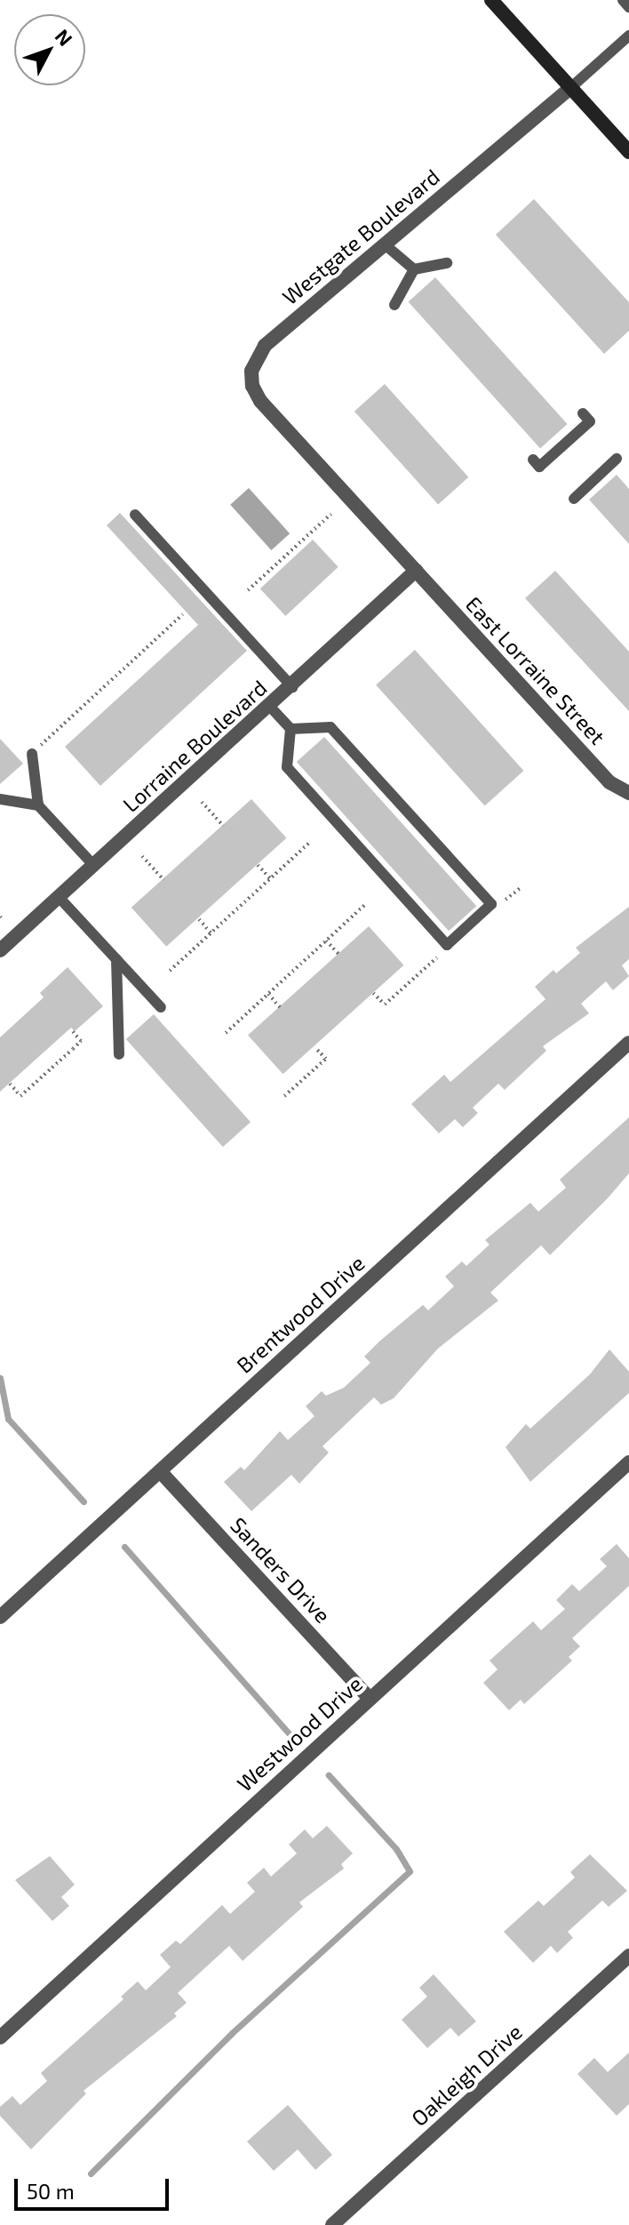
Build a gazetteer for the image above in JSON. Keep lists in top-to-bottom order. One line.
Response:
{"streets":{"street":["Westgate Boulevard","East Lorraine Street","Lorraine Boulevard","Brentwood Drive","Sanders Drive","Westwood Drive","Oakleigh Drive"]},"crossings":[["Westgate Boulevard","East Lorraine Street"],["Westgate Boulevard","Lorraine Boulevard"],["East Lorraine Street","Lorraine Boulevard"],["Brentwood Drive","Sanders Drive"],["Sanders Drive","Westwood Drive"]],"scale_bar":"50 m","north":"top right"}
